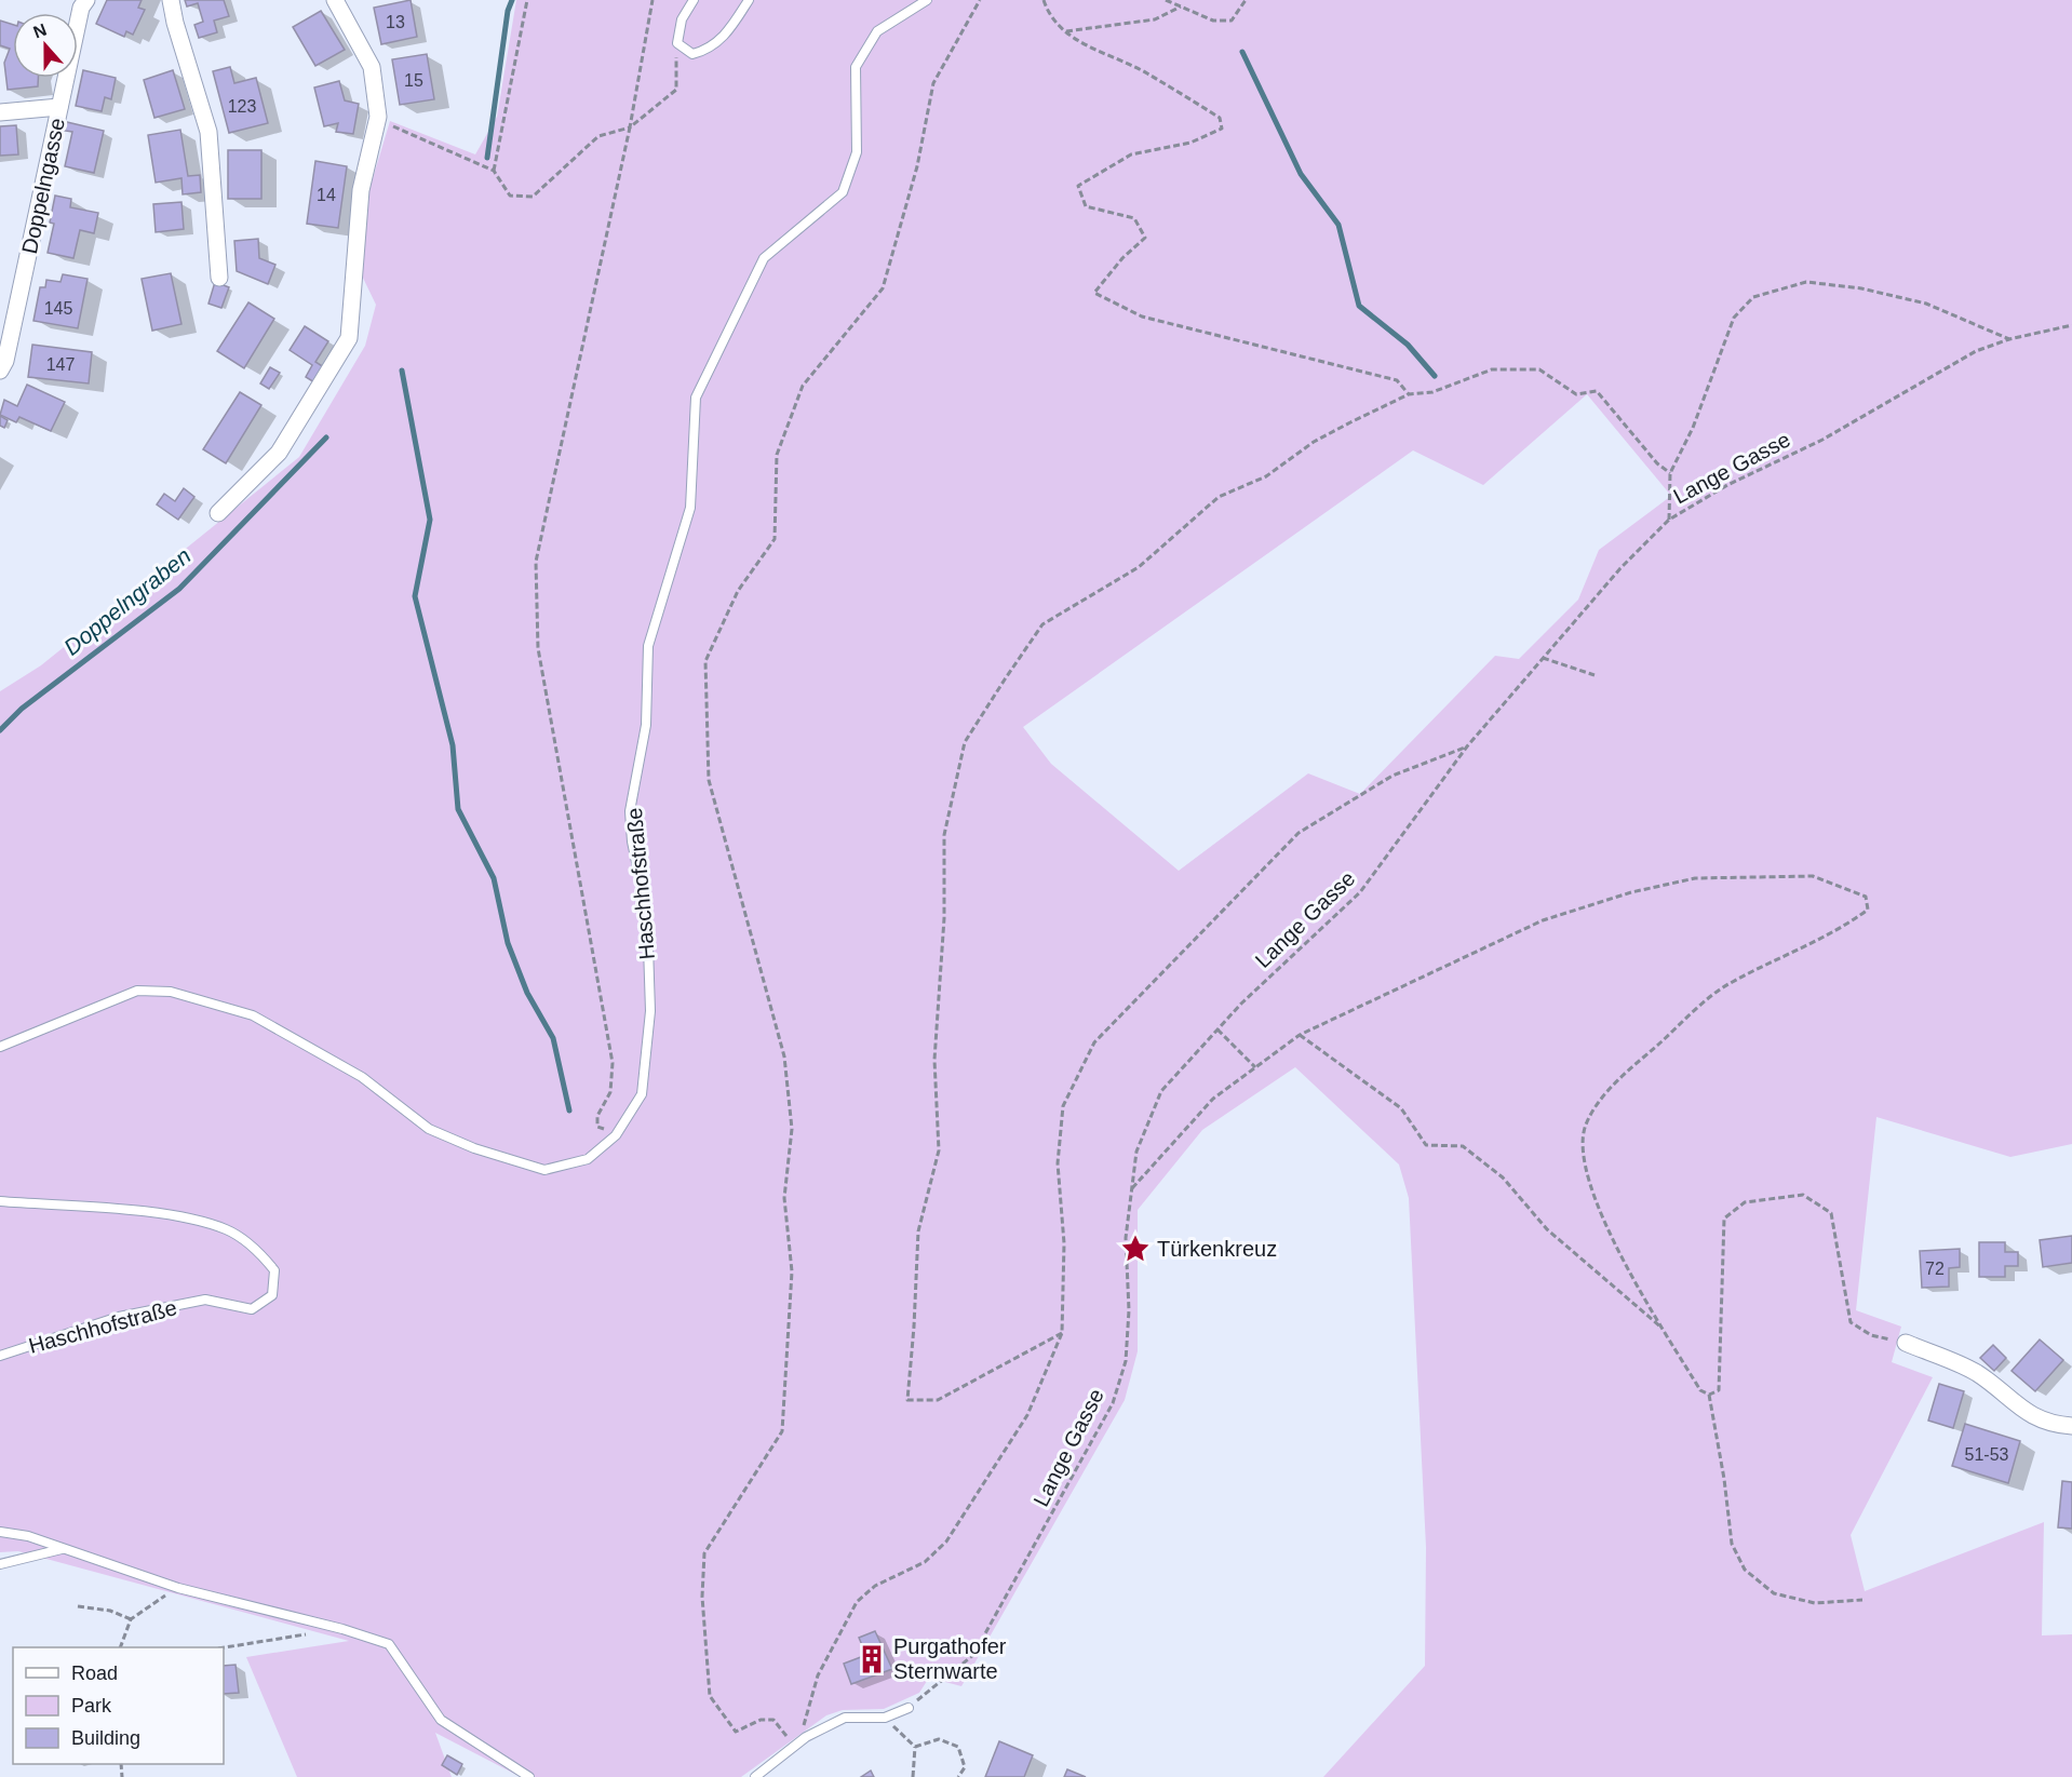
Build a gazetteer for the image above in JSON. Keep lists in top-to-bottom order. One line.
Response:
{"streets":{"street":["Doppelngasse"],"lane":["Haschhofstraße"],"path":["Lange Gasse"]},"water":["Doppelngraben"],"places":{"place":["Türkenkreuz"],"building":["Purgathofer Sternwarte"]},"house_numbers":["13","15","123","14","145","147","72","51-53"],"legend":["Road","Park","Building"],"north":"top"}
